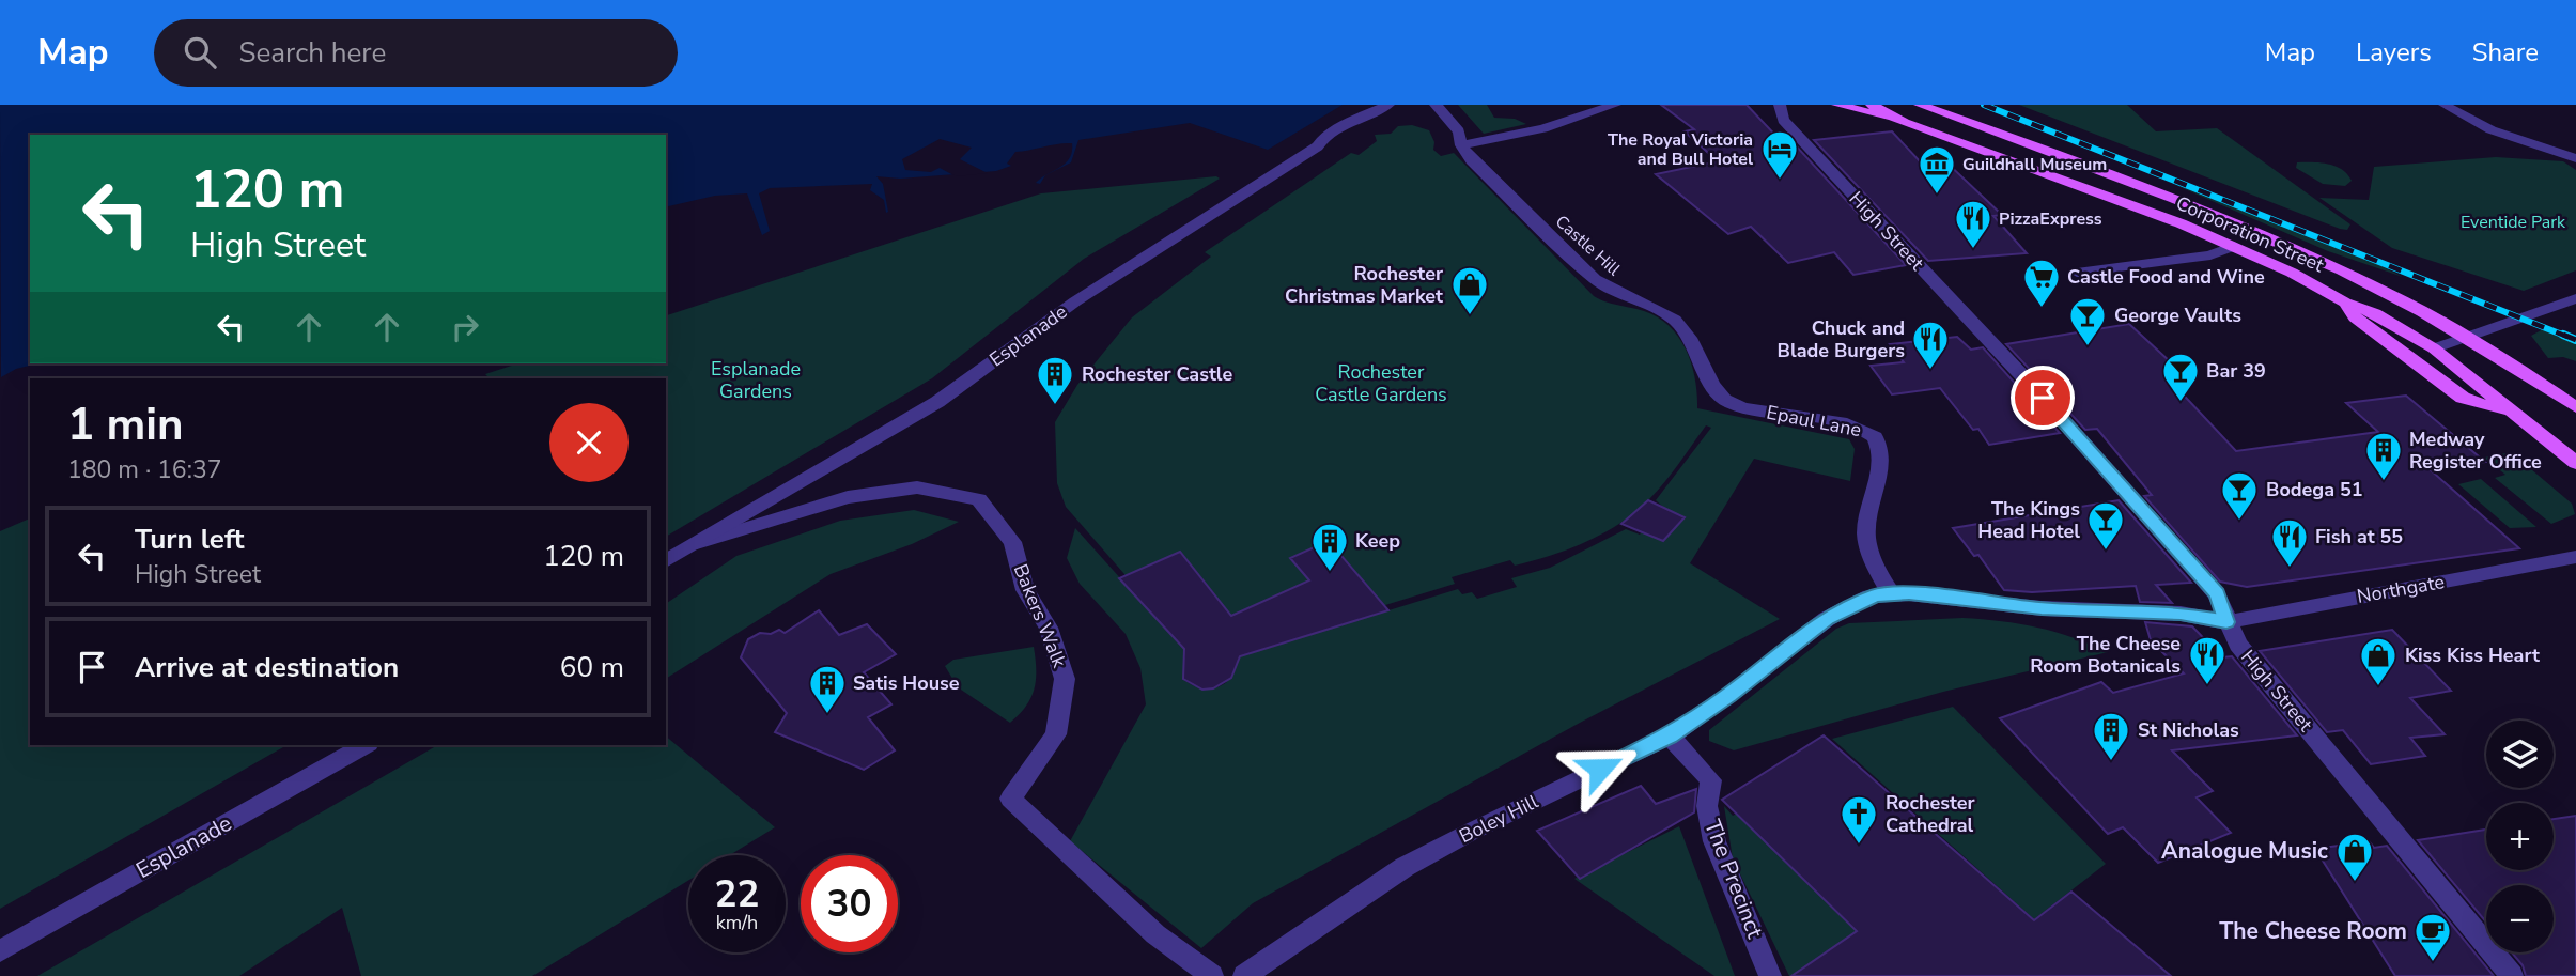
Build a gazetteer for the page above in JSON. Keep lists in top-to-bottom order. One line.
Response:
{"streets":{"main road":["Corporation Street"],"street":["High Street","Castle Hill","Esplanade","Epaul Lane","Northgate","Bakers Walk","Boley Hill","The Precinct"]},"crossings":[["High Street","Northgate"],["High Street","Boley Hill"],["Castle Hill","Epaul Lane"],["Esplanade","Bakers Walk"],["Epaul Lane","Boley Hill"],["Northgate","Boley Hill"],["Boley Hill","The Precinct"]],"parks":["Eventide Park","Esplanade Gardens","Rochester Castle Gardens"],"places":{"hotel":["The Royal Victoria and Bull Hotel"],"museum":["Guildhall Museum"],"restaurant":["PizzaExpress","Chuck and Blade Burgers","Fish at 55","The Cheese Room Botanicals"],"supermarket":["Castle Food and Wine"],"shop":["Rochester Christmas Market","Kiss Kiss Heart","Analogue Music"],"bar":["George Vaults","Bar 39","Bodega 51","The Kings Head Hotel"],"building":["Rochester Castle","Medway Register Office","Keep","Satis House","St Nicholas"],"church":["Rochester Cathedral"],"cafe":["The Cheese Room"]},"page":{"header":"Map","search":"Search here","nav":["Map","Layers","Share"],"turn":["120 m","High Street"],"heading":["1 min","180 m · 16:37"],"list":[{"name":"Turn left","note":"High Street","value":"120 m"},{"name":"Arrive at destination","value":"60 m"}],"map_buttons":["+","−"],"speed":"22 km/h","limit":"30"}}
